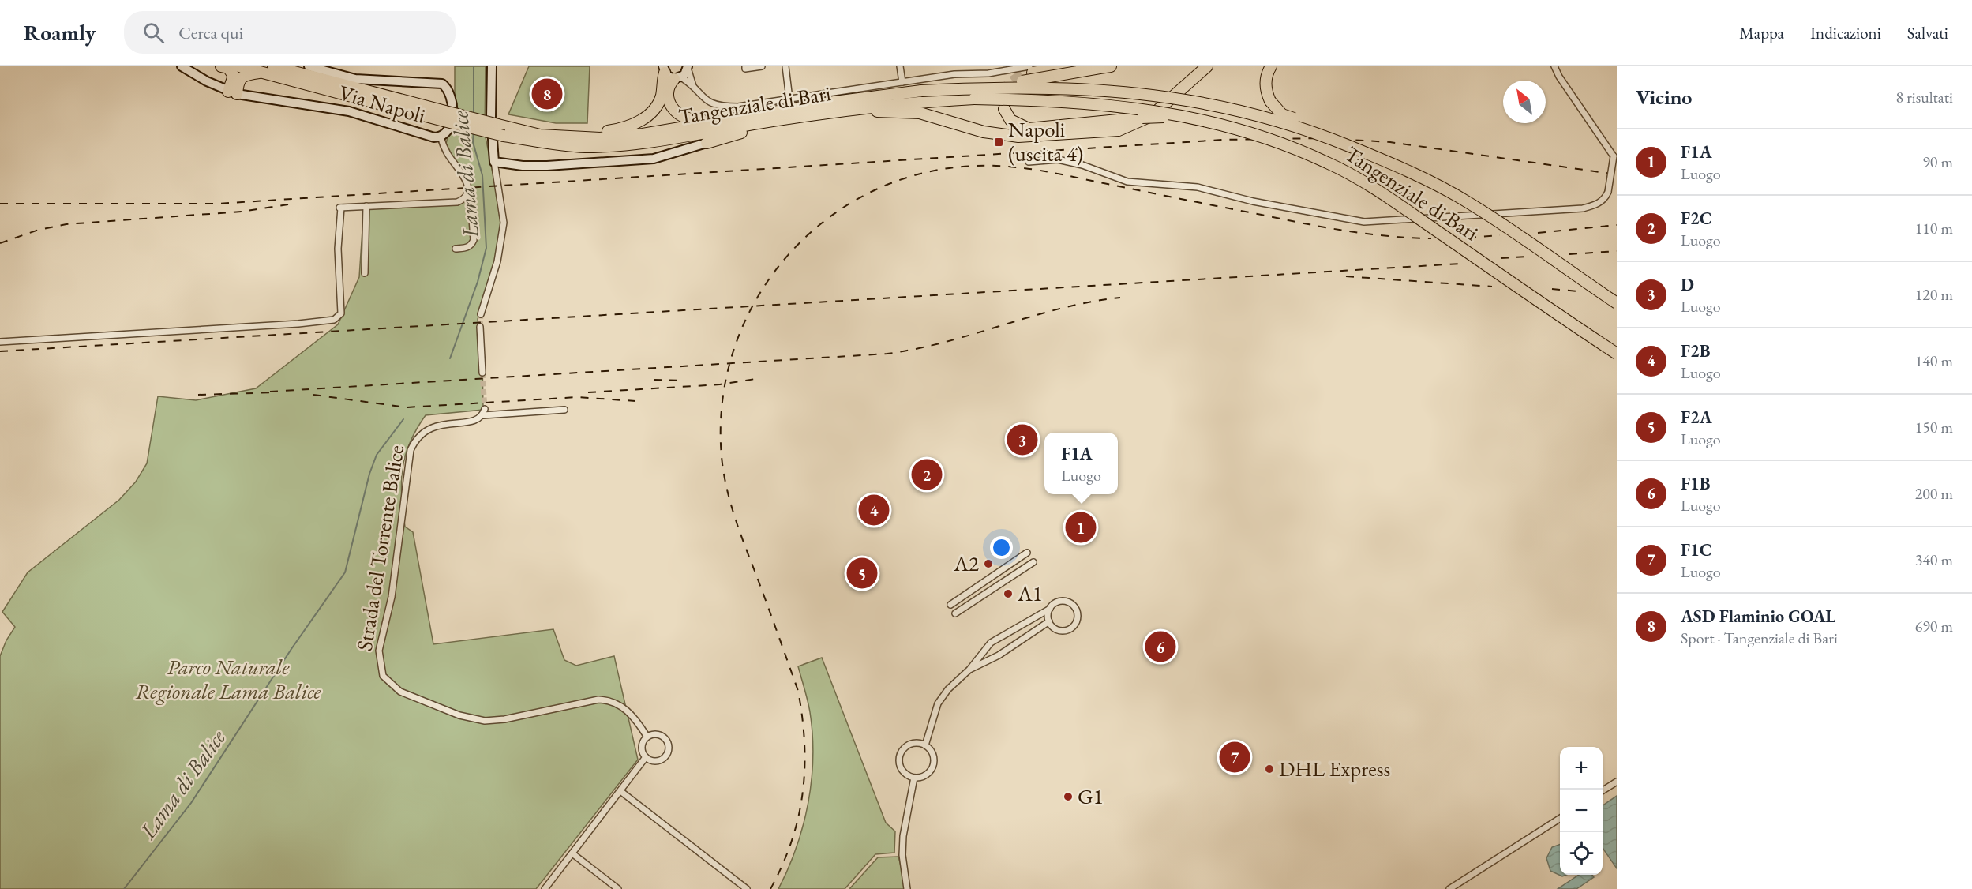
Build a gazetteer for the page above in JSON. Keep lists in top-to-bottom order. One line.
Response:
{"streets":{"highway":["Tangenziale di Bari"],"street":["Via Napoli","Strada del Torrente Balice"]},"water":["Lama di Balice"],"parks":["Parco Naturale Regionale Lama Balice"],"places":{"transit":["Napoli (uscita 4)"],"other":["A2","A1","DHL Express","G1"]},"north":"top left","page":{"header":"Roamly","search":"Cerca qui","nav":["Mappa","Indicazioni","Salvati"],"heading":["Vicino","8 risultati"],"pins":["8","3","2","4","1","5","6","7"],"list":[{"mark":"1","name":"F1A","note":"Luogo","value":"90 m"},{"mark":"2","name":"F2C","note":"Luogo","value":"110 m"},{"mark":"3","name":"D","note":"Luogo","value":"120 m"},{"mark":"4","name":"F2B","note":"Luogo","value":"140 m"},{"mark":"5","name":"F2A","note":"Luogo","value":"150 m"},{"mark":"6","name":"F1B","note":"Luogo","value":"200 m"},{"mark":"7","name":"F1C","note":"Luogo","value":"340 m"},{"mark":"8","name":"ASD Flaminio GOAL","note":"Sport · Tangenziale di Bari","value":"690 m"}],"popup":["F1A","Luogo"],"map_buttons":["+","−"]}}
